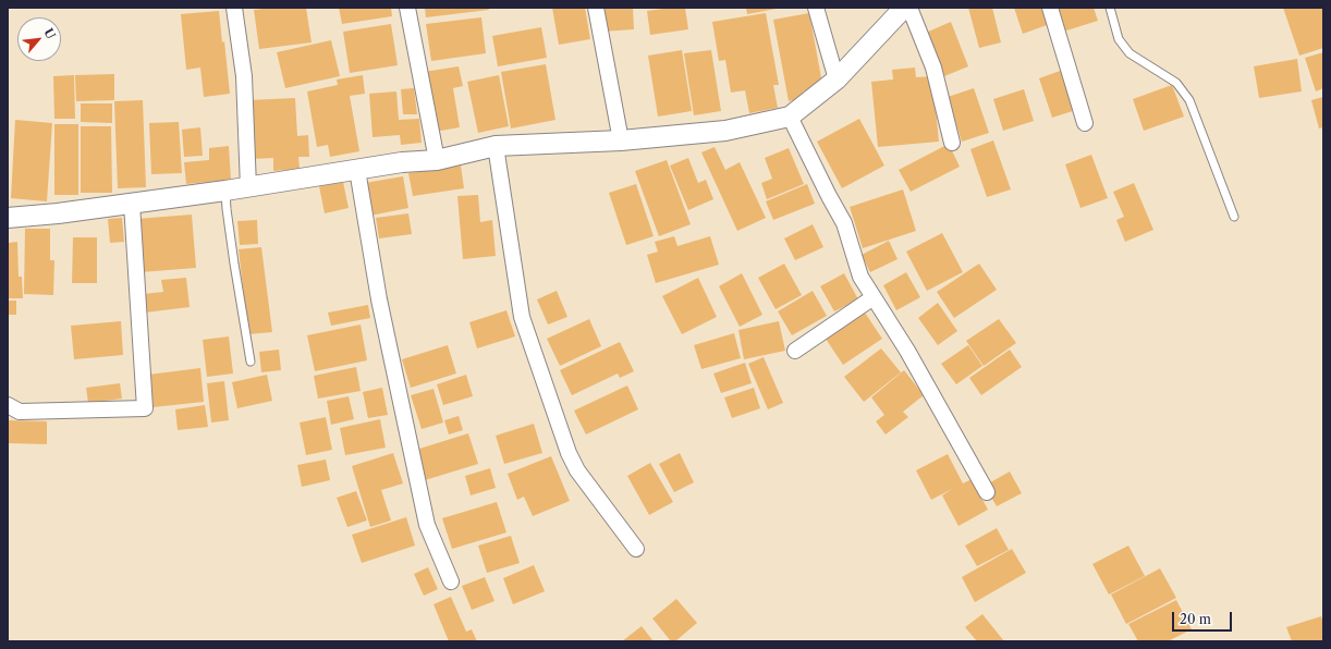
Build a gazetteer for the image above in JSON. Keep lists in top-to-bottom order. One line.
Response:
{"scale_bar":"20 m","north":"top right"}
